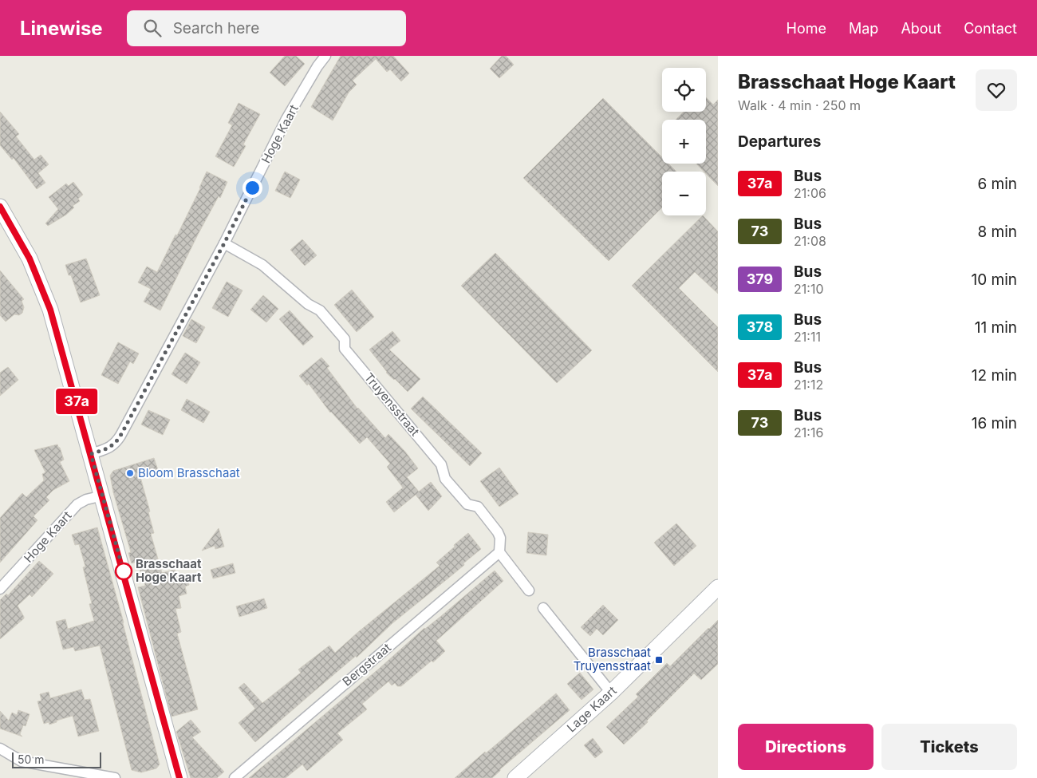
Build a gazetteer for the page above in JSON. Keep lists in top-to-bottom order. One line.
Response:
{"streets":{"street":["Hoge Kaart","Truyensstraat","Bergstraat","Lage Kaart"]},"crossings":[["Hoge Kaart","Truyensstraat"],["Truyensstraat","Bergstraat"]],"places":{"other":["Bloom Brasschaat","Brasschaat Hoge Kaart"],"transit":["Brasschaat Truyensstraat"]},"lines":["bus line 37a"],"scale_bar":"50 m","page":{"header":"Linewise","search":"Search here","nav":["Home","Map","About","Contact"],"on_map":"37a","heading":[["Brasschaat Hoge Kaart","Walk · 4 min · 250 m"],"Departures"],"map_buttons":["+","−"],"list":[{"mark":"37a","name":"Bus","note":"21:06","value":"6 min"},{"mark":"73","name":"Bus","note":"21:08","value":"8 min"},{"mark":"379","name":"Bus","note":"21:10","value":"10 min"},{"mark":"378","name":"Bus","note":"21:11","value":"11 min"},{"mark":"37a","name":"Bus","note":"21:12","value":"12 min"},{"mark":"73","name":"Bus","note":"21:16","value":"16 min"}],"buttons":["Directions","Tickets"],"scale":"50 m"}}
